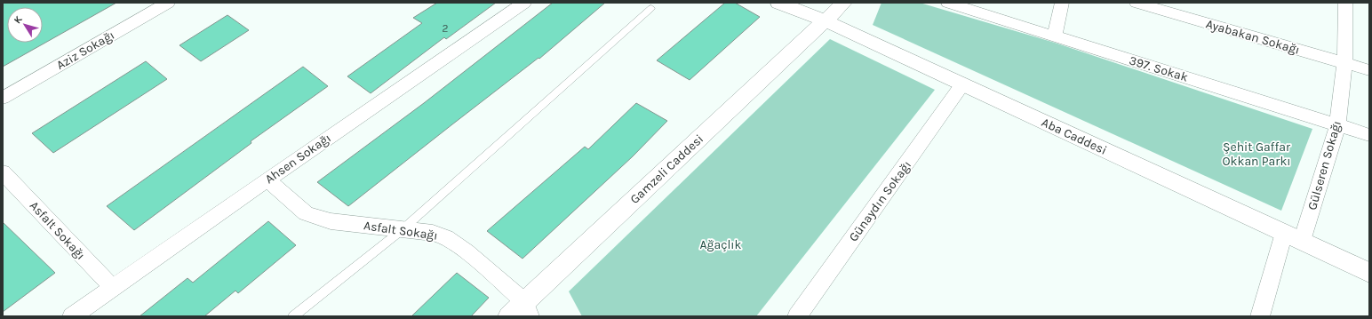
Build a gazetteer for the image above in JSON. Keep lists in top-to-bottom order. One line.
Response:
{"streets":{"street":["Ayabakan Sokağı","Aziz Sokağı","397. Sokak","Aba Caddesi","Ahsen Sokağı","Gülseren Sokağı","Gamzeli Caddesi","Günaydın Sokağı","Asfalt Sokağı"]},"crossings":[["Ayabakan Sokağı","Gülseren Sokağı"],["397. Sokak","Gülseren Sokağı"],["Aba Caddesi","Gülseren Sokağı"],["Aba Caddesi","Gamzeli Caddesi"],["Aba Caddesi","Günaydın Sokağı"],["Ahsen Sokağı","Asfalt Sokağı"],["Gamzeli Caddesi","Asfalt Sokağı"]],"parks":["Şehit Gaffar Okkan Parkı","Ağaçlık"],"house_numbers":["2"],"north":"top left"}
